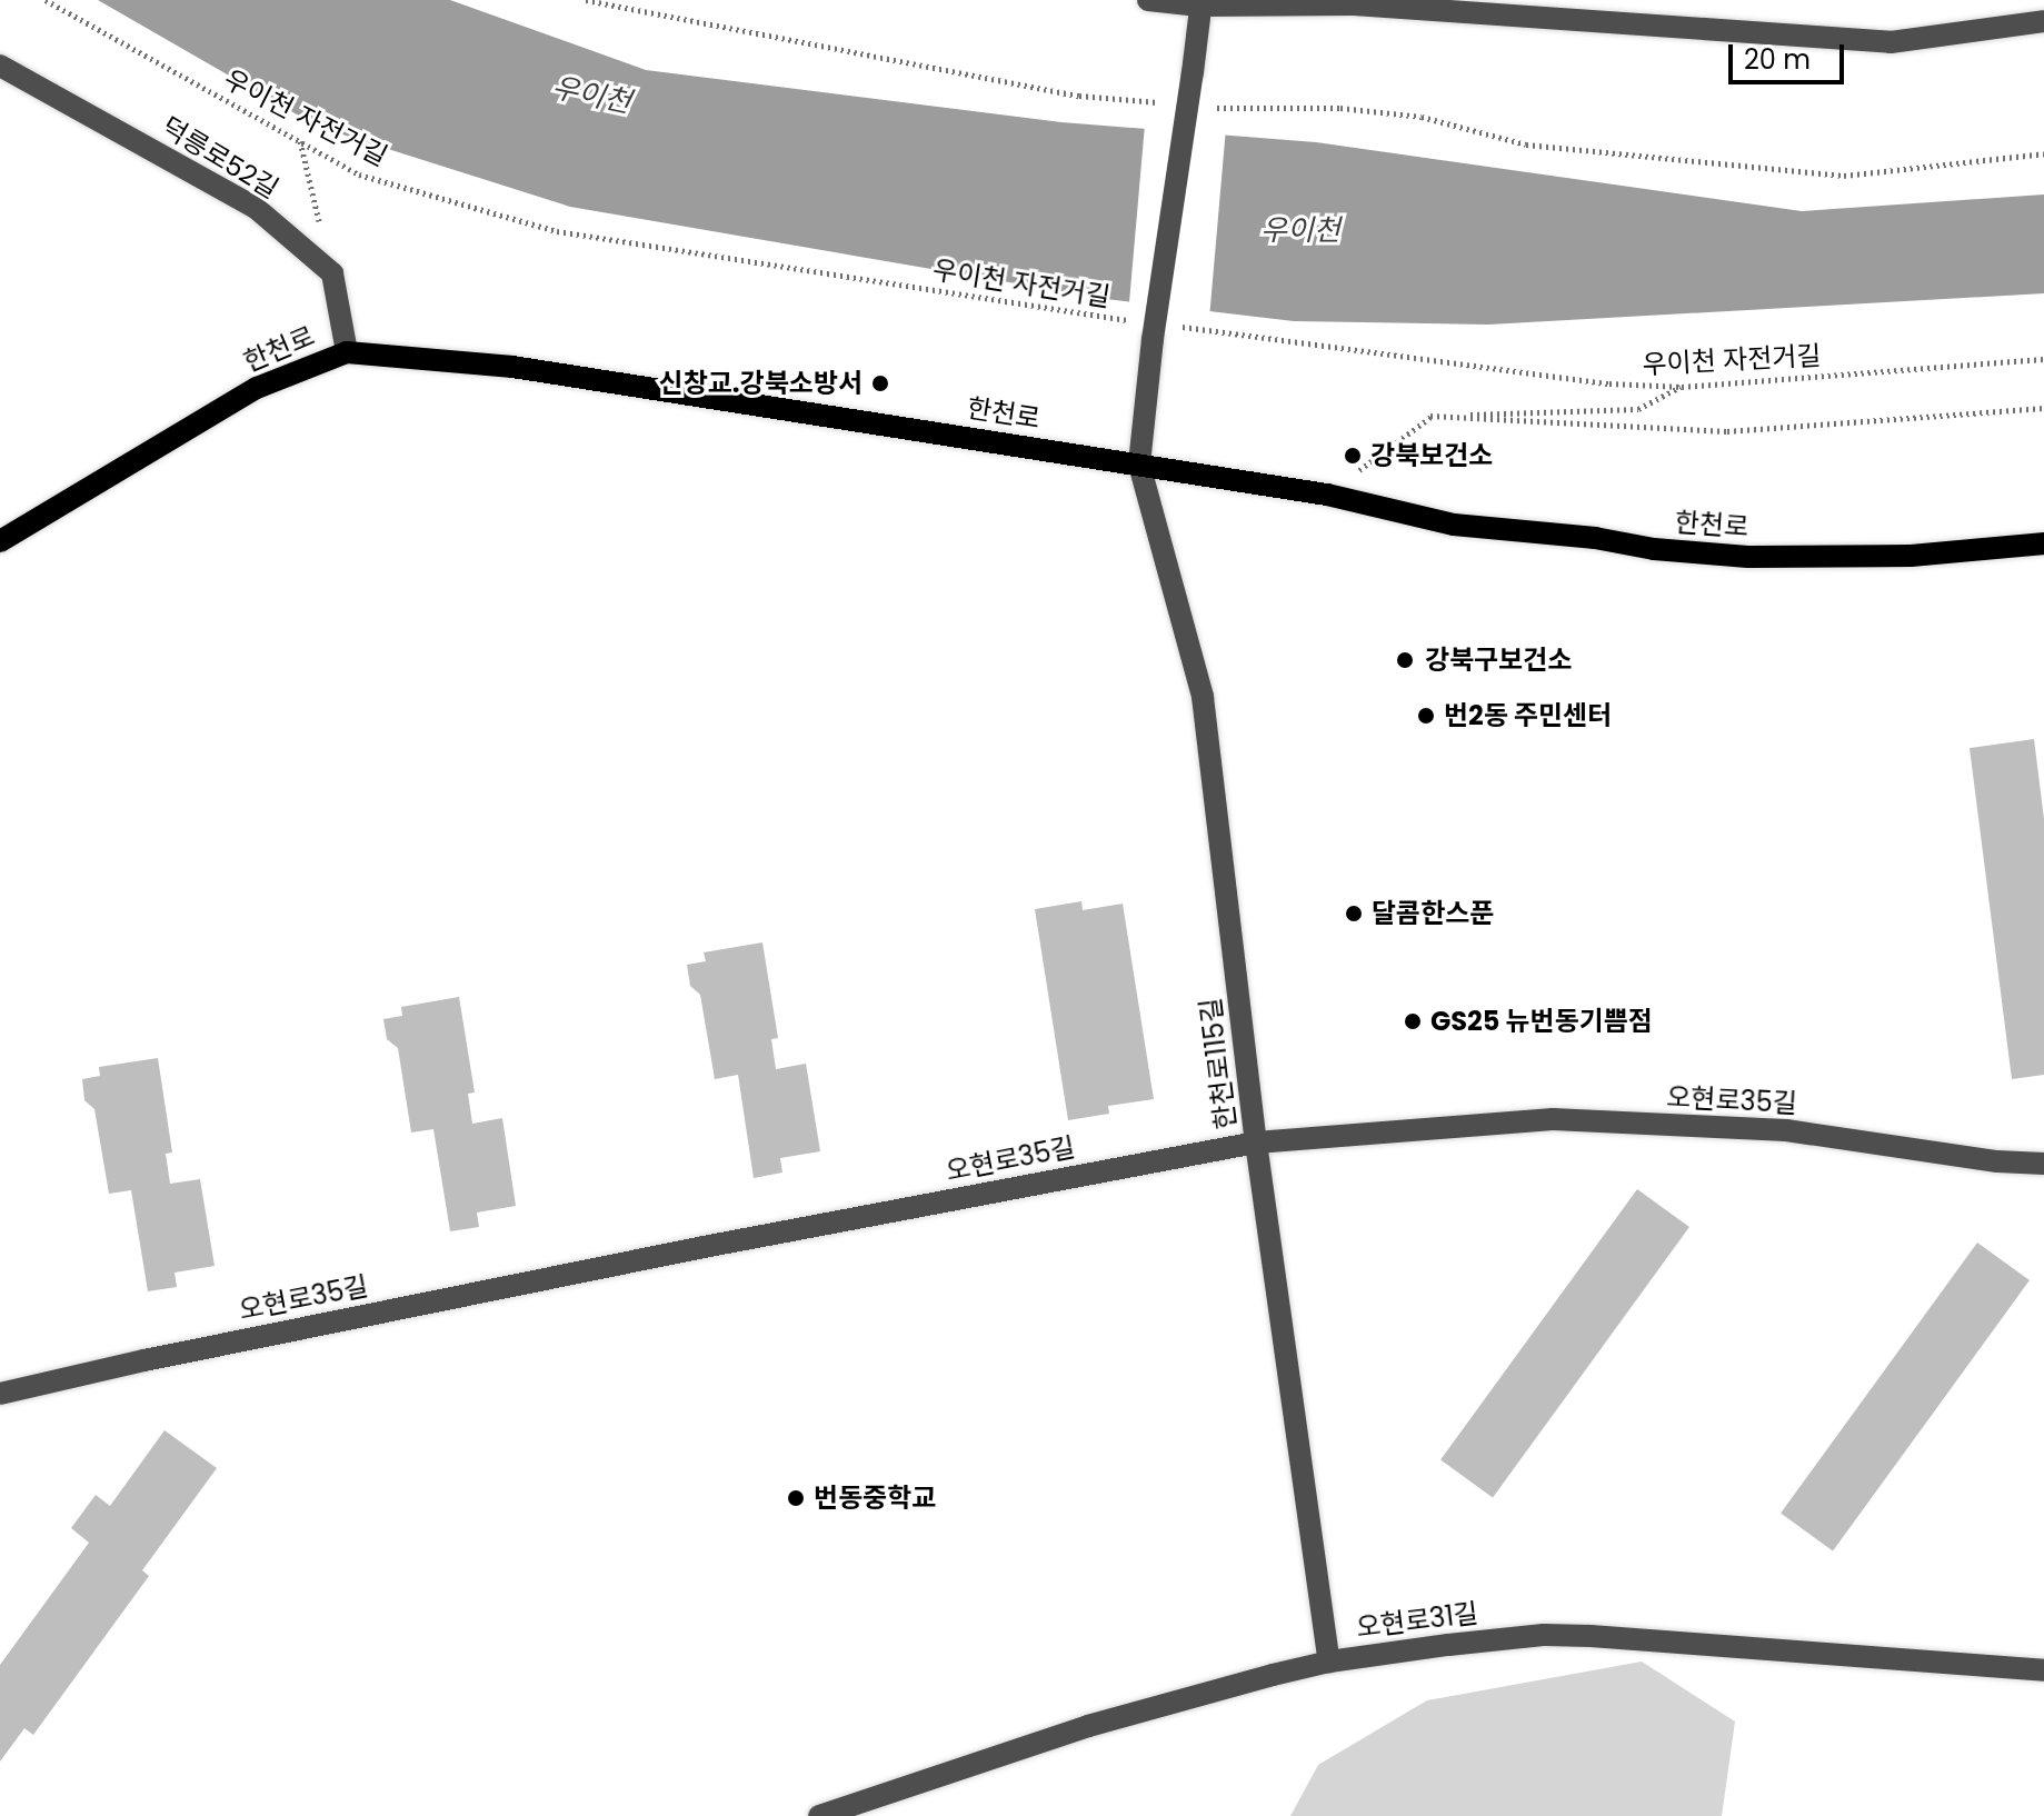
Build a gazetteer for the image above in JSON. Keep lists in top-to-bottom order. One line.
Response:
{"streets":{"main road":["한천로"],"street":["덕릉로52길","한천로115길","오현로35길","오현로31길"],"path":["우이천 자전거길"]},"crossings":[["덕릉로52길","한천로"],["한천로","한천로115길"],["한천로115길","오현로35길"],["한천로115길","오현로31길"]],"water":["우이천"],"places":["신창교.강북소방서","강북보건소","강북구보건소","번2동 주민센터","달콤한스푼","GS25 뉴번동기쁨점","번동중학교"],"scale_bar":"20 m"}
